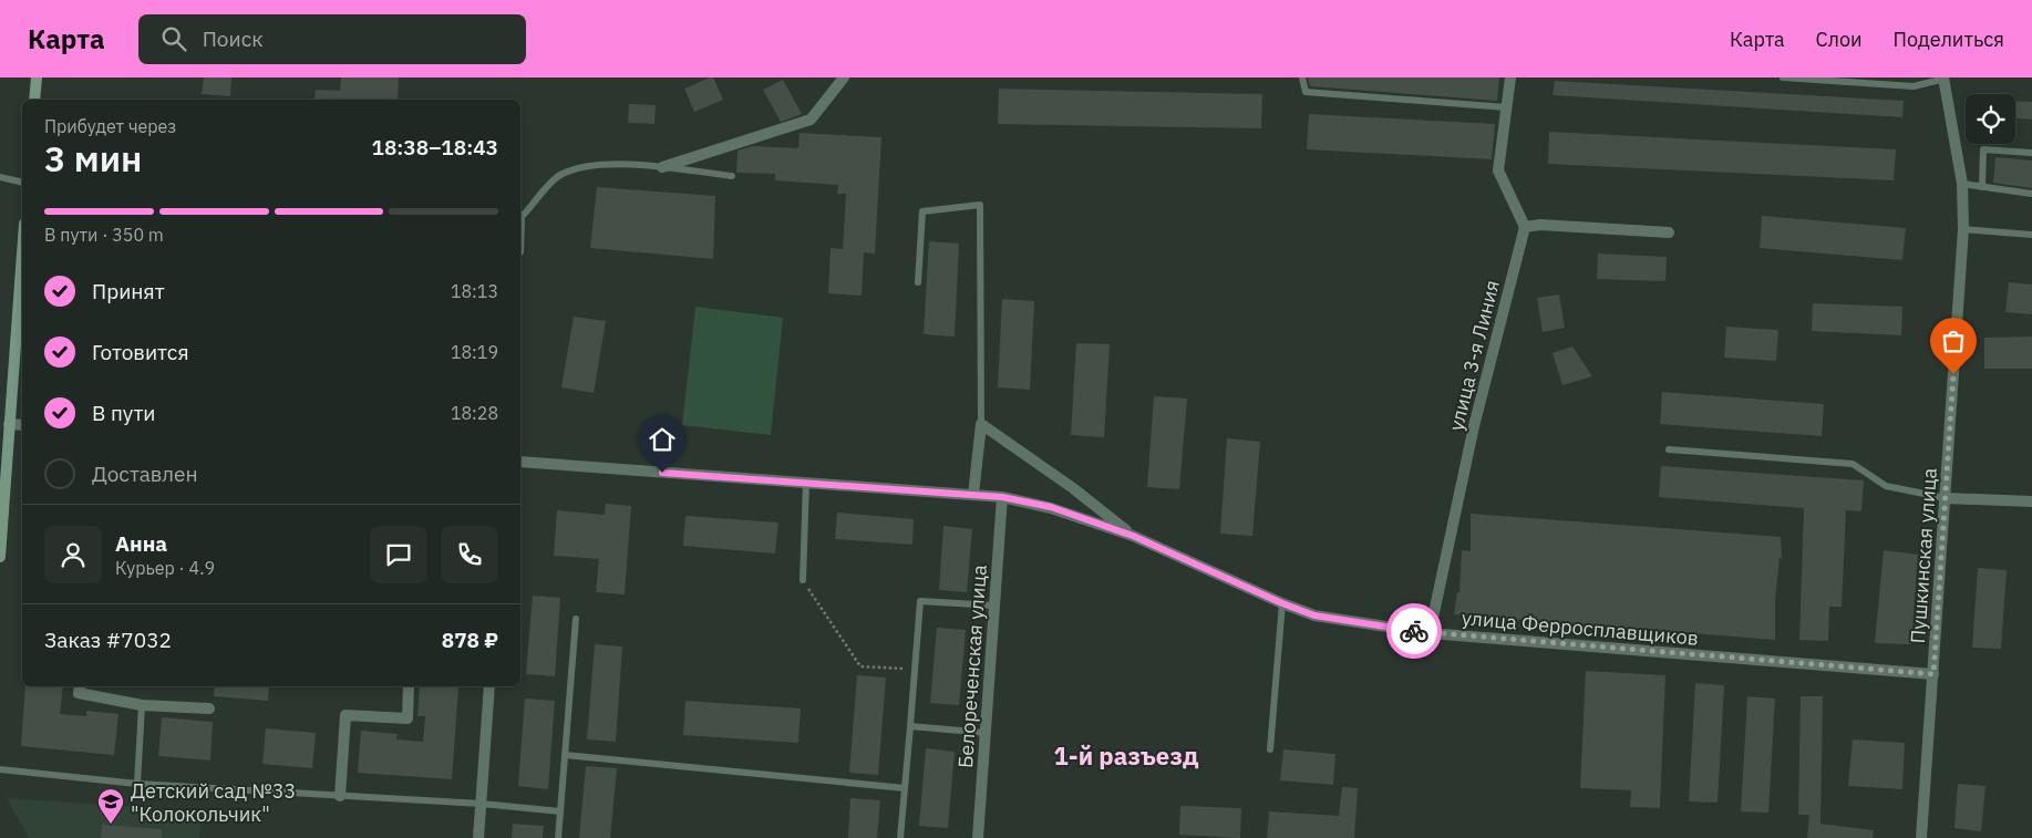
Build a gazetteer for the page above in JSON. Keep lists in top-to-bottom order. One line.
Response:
{"streets":{"street":["улица 3-я Линия","Пушкинская улица","улица Ферросплавщиков","Белореченская улица"]},"crossings":[["улица 3-я Линия","улица Ферросплавщиков"],["Пушкинская улица","улица Ферросплавщиков"],["улица Ферросплавщиков","Белореченская улица"]],"districts":["1-й разъезд"],"places":{"school or university":["Детский сад №33 \"Колокольчик\""]},"page":{"header":"Карта","search":"Поиск","nav":["Карта","Слои","Поделиться"],"heading":["3 мин","Прибудет через","18:38–18:43"],"panel":["Анна","Курьер · 4.9","Заказ #7032","878 ₽"],"bar":"В пути · 350 m","list":[["Принят","18:13"],["Готовится","18:19"],["В пути","18:28"],"Доставлен"]}}
